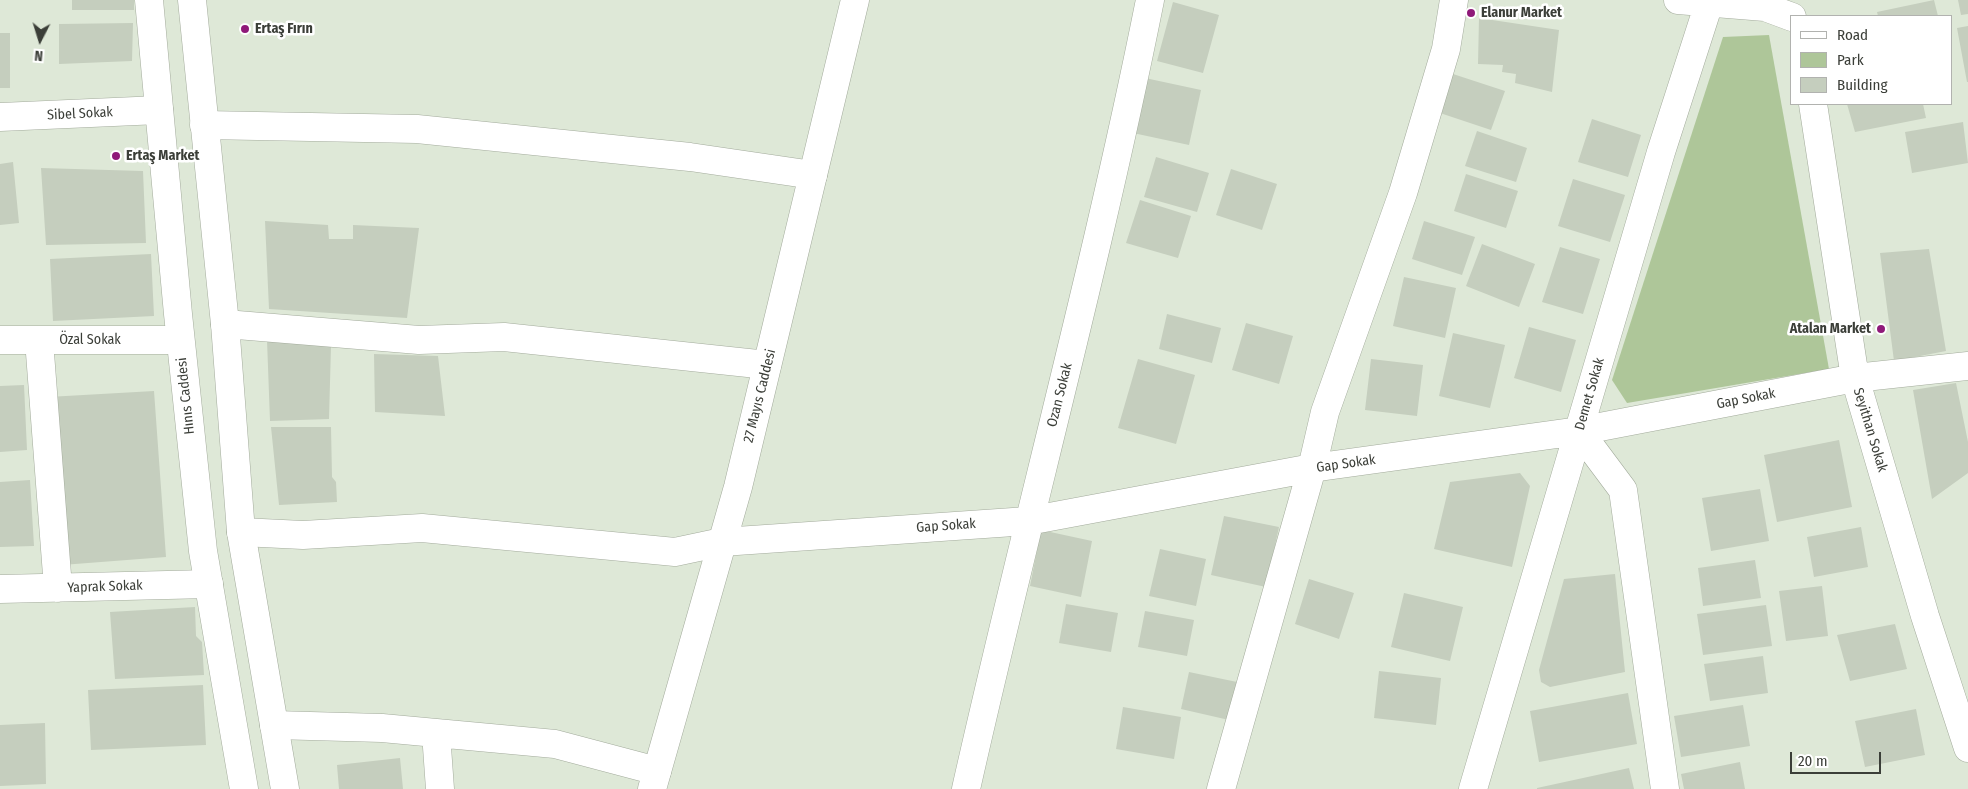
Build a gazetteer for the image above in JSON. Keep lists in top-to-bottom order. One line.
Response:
{"streets":{"street":["Sibel Sokak","Özal Sokak","Demet Sokak","Ozan Sokak","Hınıs Caddesi","27 Mayıs Caddesi","Gap Sokak","Seyithan Sokak","Yaprak Sokak"]},"crossings":[["Sibel Sokak","Hınıs Caddesi"],["Özal Sokak","Hınıs Caddesi"],["Demet Sokak","Gap Sokak"],["Ozan Sokak","Gap Sokak"],["Hınıs Caddesi","Yaprak Sokak"],["27 Mayıs Caddesi","Gap Sokak"],["Gap Sokak","Seyithan Sokak"]],"places":["Elanur Market","Ertaş Fırın","Ertaş Market","Atalan Market"],"legend":["Road","Park","Building"],"scale_bar":"20 m","north":"bottom"}
